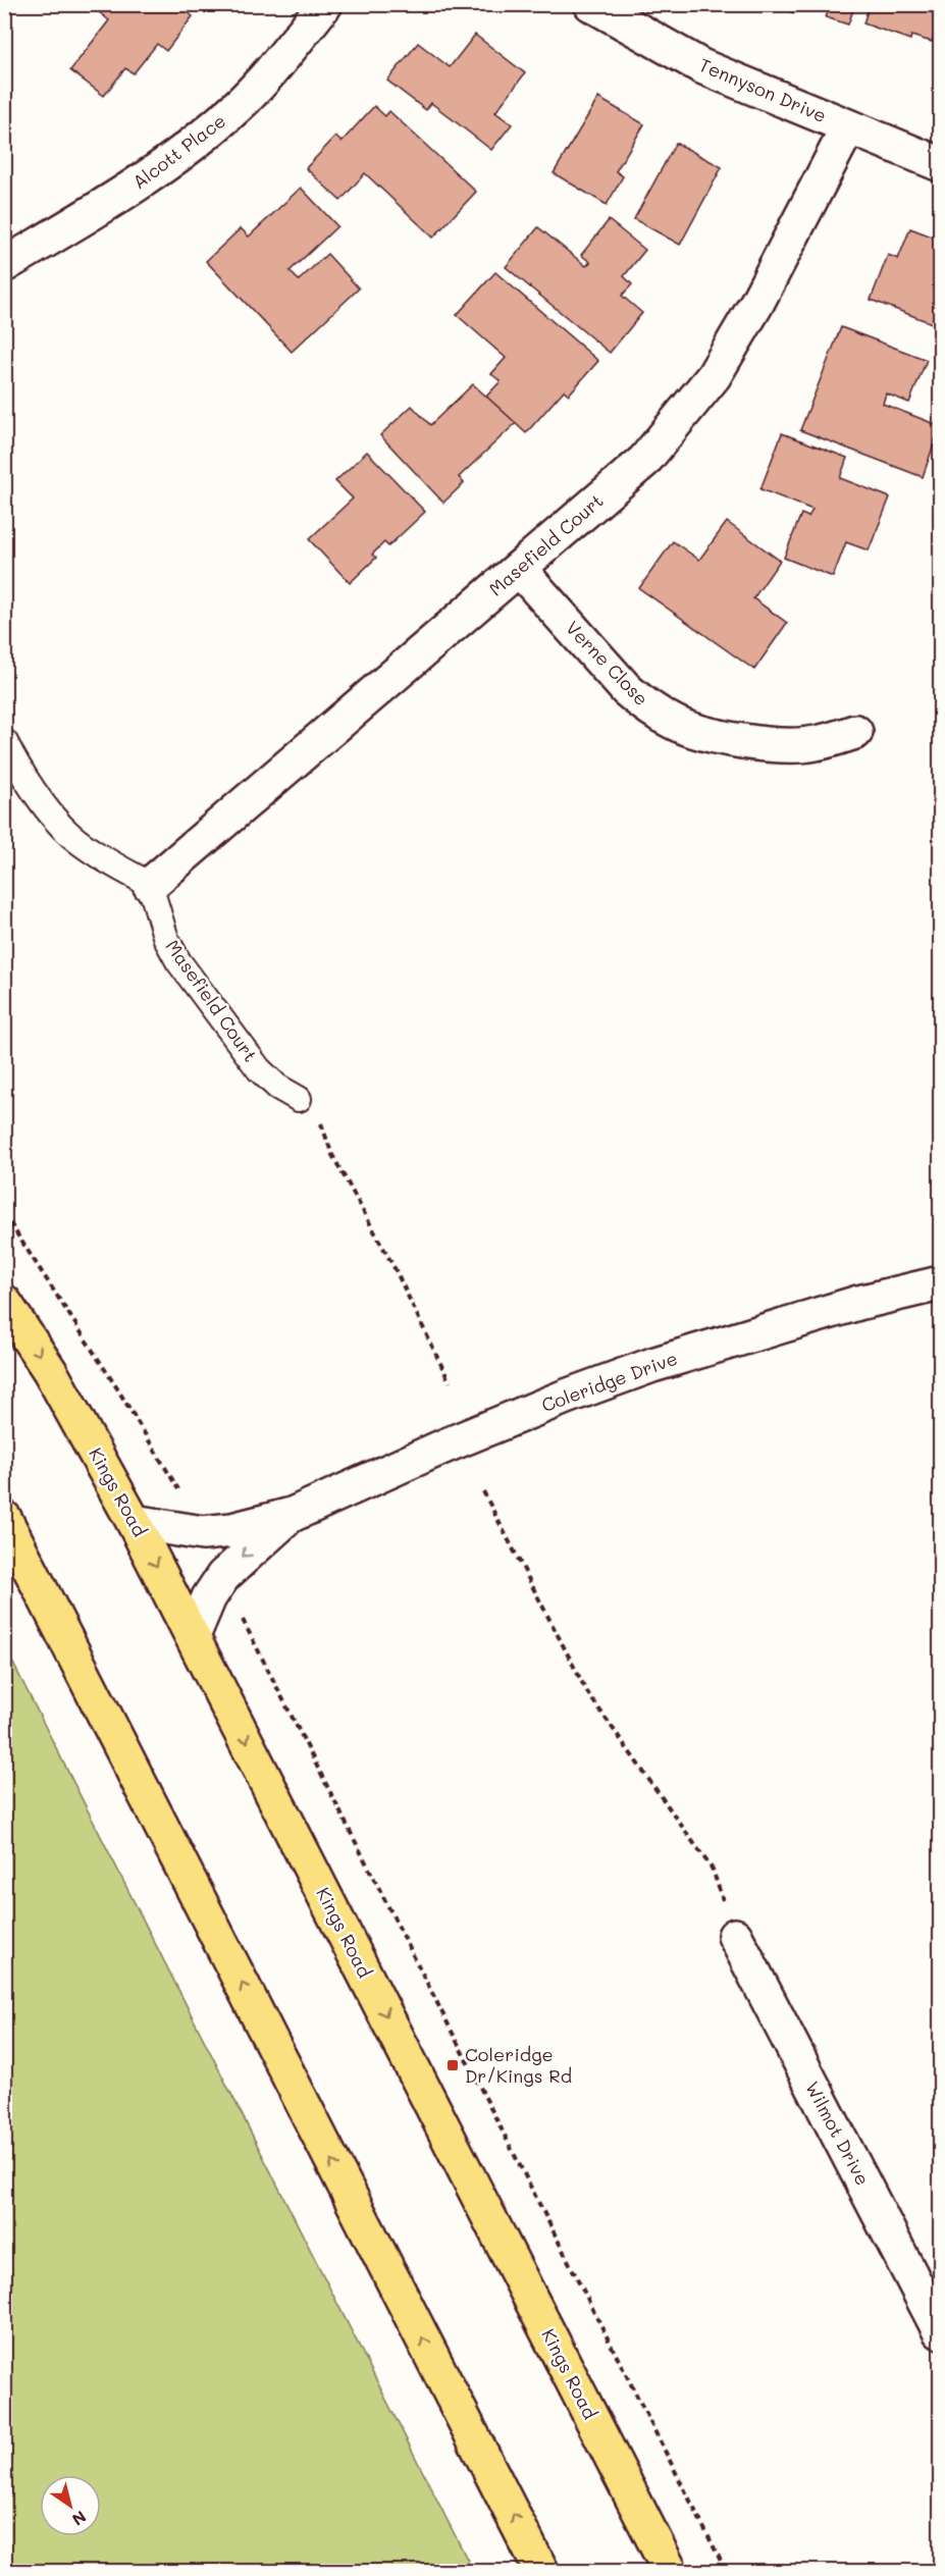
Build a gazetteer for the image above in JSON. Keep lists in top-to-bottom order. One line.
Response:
{"streets":{"main road":["Kings Road"],"street":["Tennyson Drive","Alcott Place","Masefield Court","Verne Close","Coleridge Drive","Wilmot Drive"]},"crossings":[["Tennyson Drive","Masefield Court"],["Masefield Court","Verne Close"],["Coleridge Drive","Kings Road"]],"places":{"transit":["Coleridge Dr/Kings Rd"]},"north":"bottom right"}
